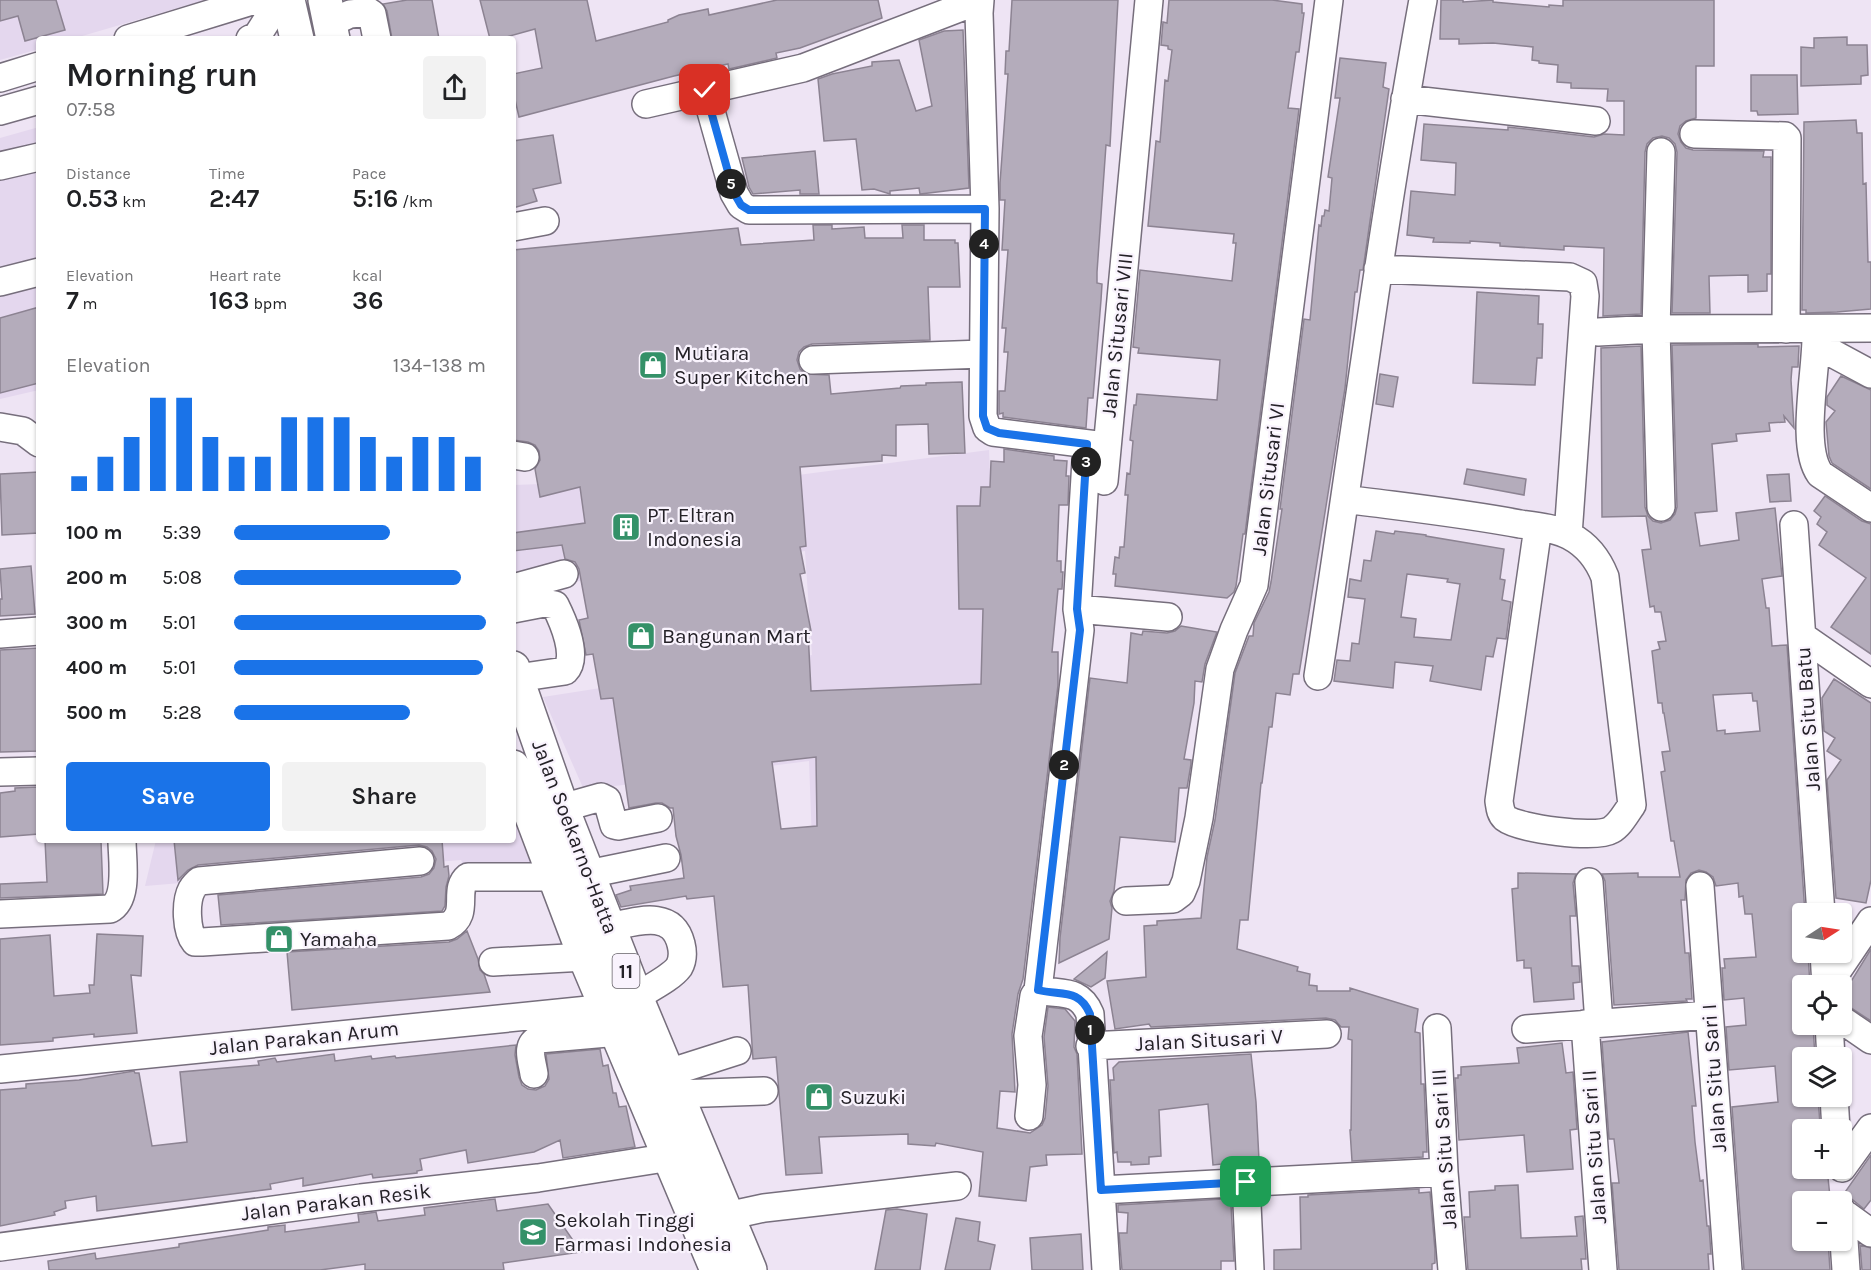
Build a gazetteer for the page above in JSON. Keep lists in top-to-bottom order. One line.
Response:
{"streets":{"highway":["Jalan Soekarno-Hatta","11"],"street":["Jalan Situsari VIII","Jalan Situsari VI","Jalan Situ Batu","Jalan Parakan Arum","Jalan Situsari V","Jalan Situ Sari I","Jalan Situ Sari II","Jalan Situ Sari III","Jalan Parakan Resik"]},"crossings":[["Jalan Soekarno-Hatta","Jalan Parakan Arum"],["Jalan Soekarno-Hatta","Jalan Parakan Resik"]],"places":{"shop":["Mutiara Super Kitchen","Bangunan Mart","Yamaha","Suzuki"],"building":["PT. Eltran Indonesia"],"school or university":["Sekolah Tinggi Farmasi Indonesia"]},"north":"right","page":{"heading":["Morning run","07:58"],"stats":[["Distance","0.53 km"],["Time","2:47"],["Pace","5:16 /km"],["Elevation","7 m"],["Heart rate","163 bpm"],["kcal","36"]],"pins":["5","4","3","2","1"],"chart":["Elevation","134–138 m"],"list":[{"name":"100 m","note":"5:39"},{"name":"200 m","note":"5:08"},{"name":"300 m","note":"5:01"},{"name":"400 m","note":"5:01"},{"name":"500 m","note":"5:28"}],"buttons":["Save","Share"],"map_buttons":["+","−"]}}
